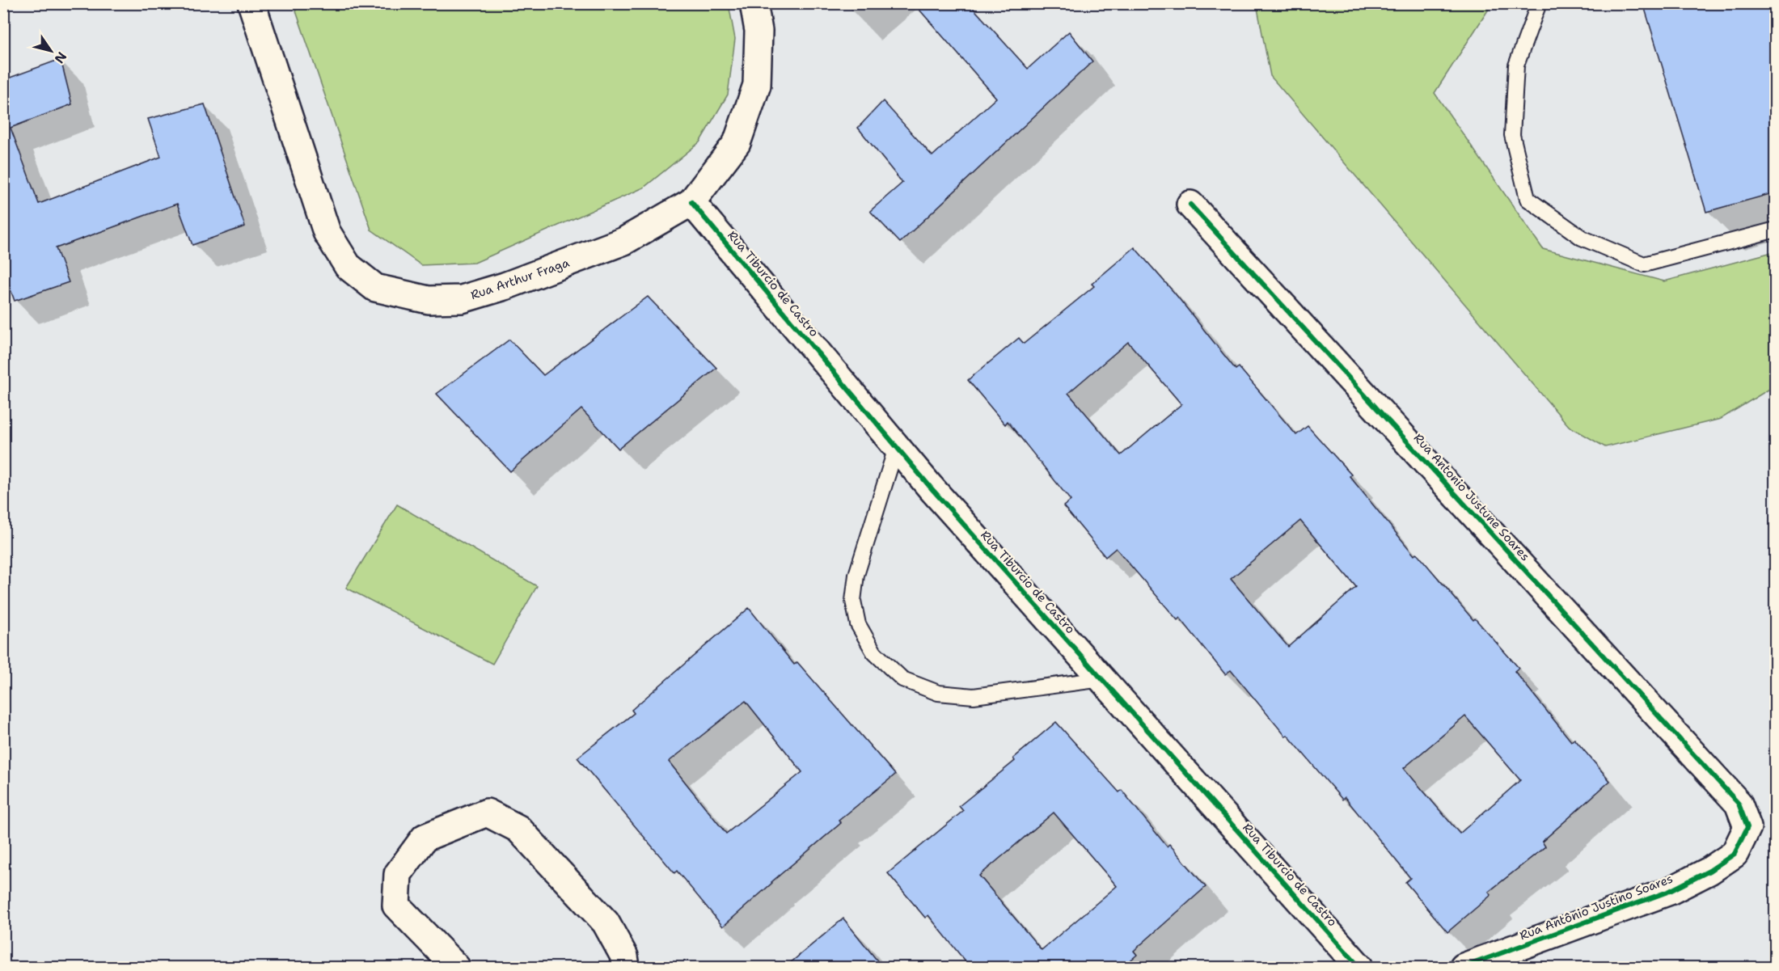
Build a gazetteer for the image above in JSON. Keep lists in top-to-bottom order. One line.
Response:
{"streets":{"street":["Rua Arthur Fraga","Rua Tiburcio de Castro","Rua Antonio Justune Soares","Rua Antônio Justino Soares"]},"crossings":[["Rua Arthur Fraga","Rua Tiburcio de Castro"],["Rua Antonio Justune Soares","Rua Antônio Justino Soares"]],"north":"bottom right"}
